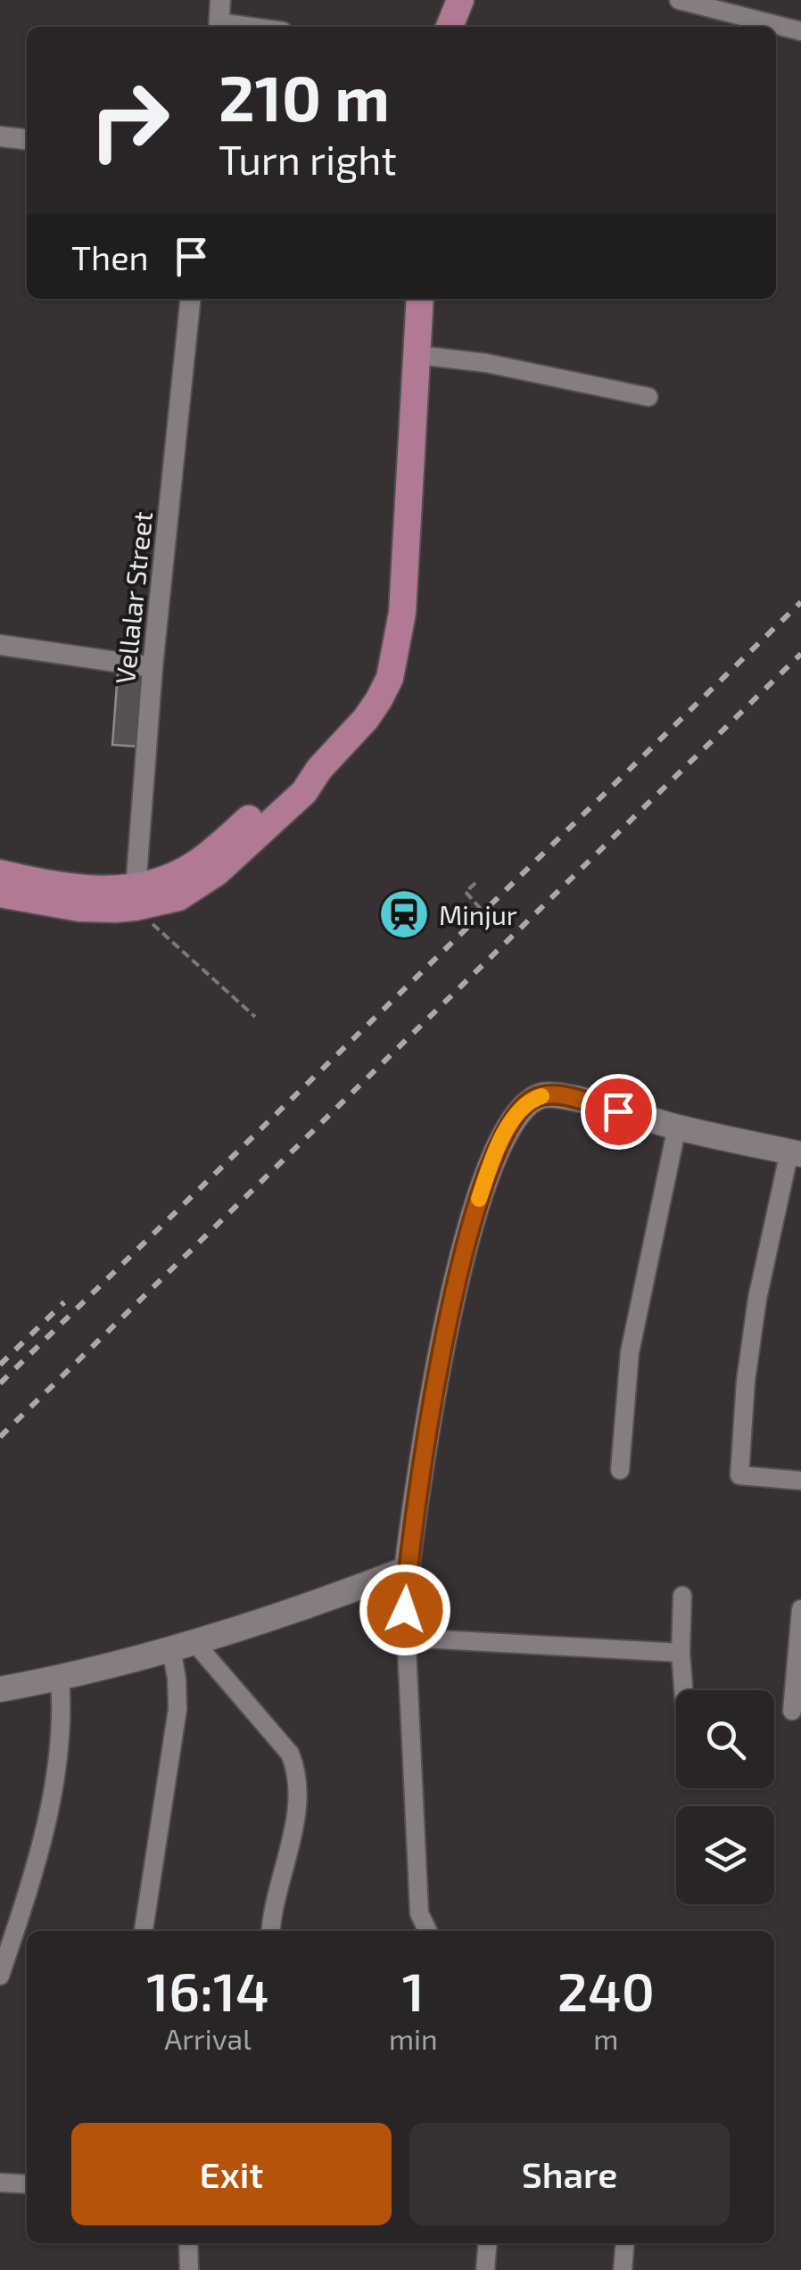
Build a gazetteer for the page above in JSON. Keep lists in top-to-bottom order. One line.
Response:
{"streets":{"street":["Vellalar Street"]},"places":{"station":["Minjur"]},"page":{"turn":["210 m","Turn right"],"then":"Then","eta":["16:14","Arrival","1","min","240","m"],"buttons":["Exit","Share"]}}
